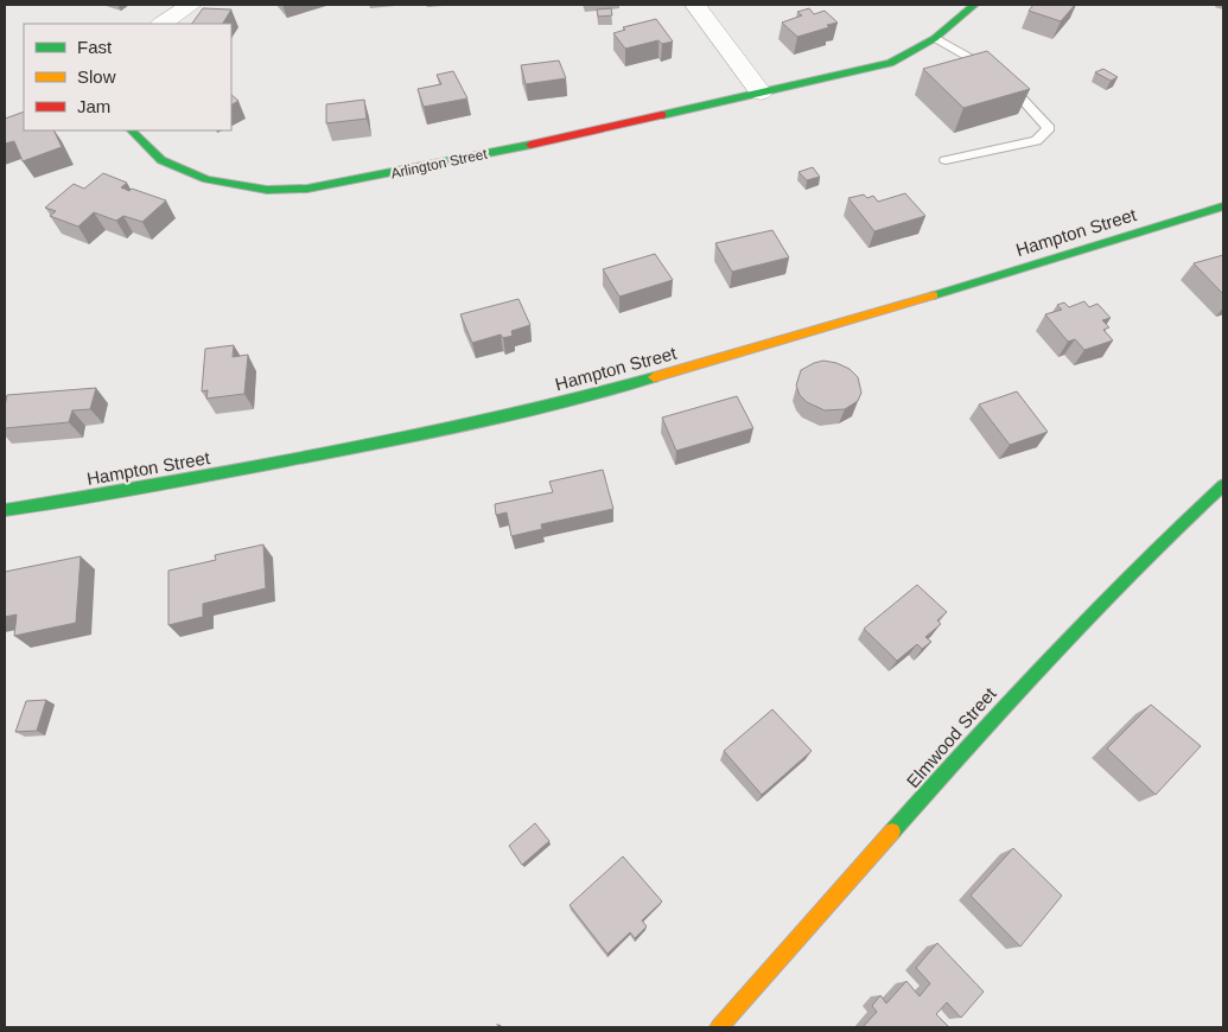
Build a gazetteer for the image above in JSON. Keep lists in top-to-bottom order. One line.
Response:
{"streets":{"street":["Arlington Street","Hampton Street","Elmwood Street"]},"legend":["Fast","Slow","Jam"]}
